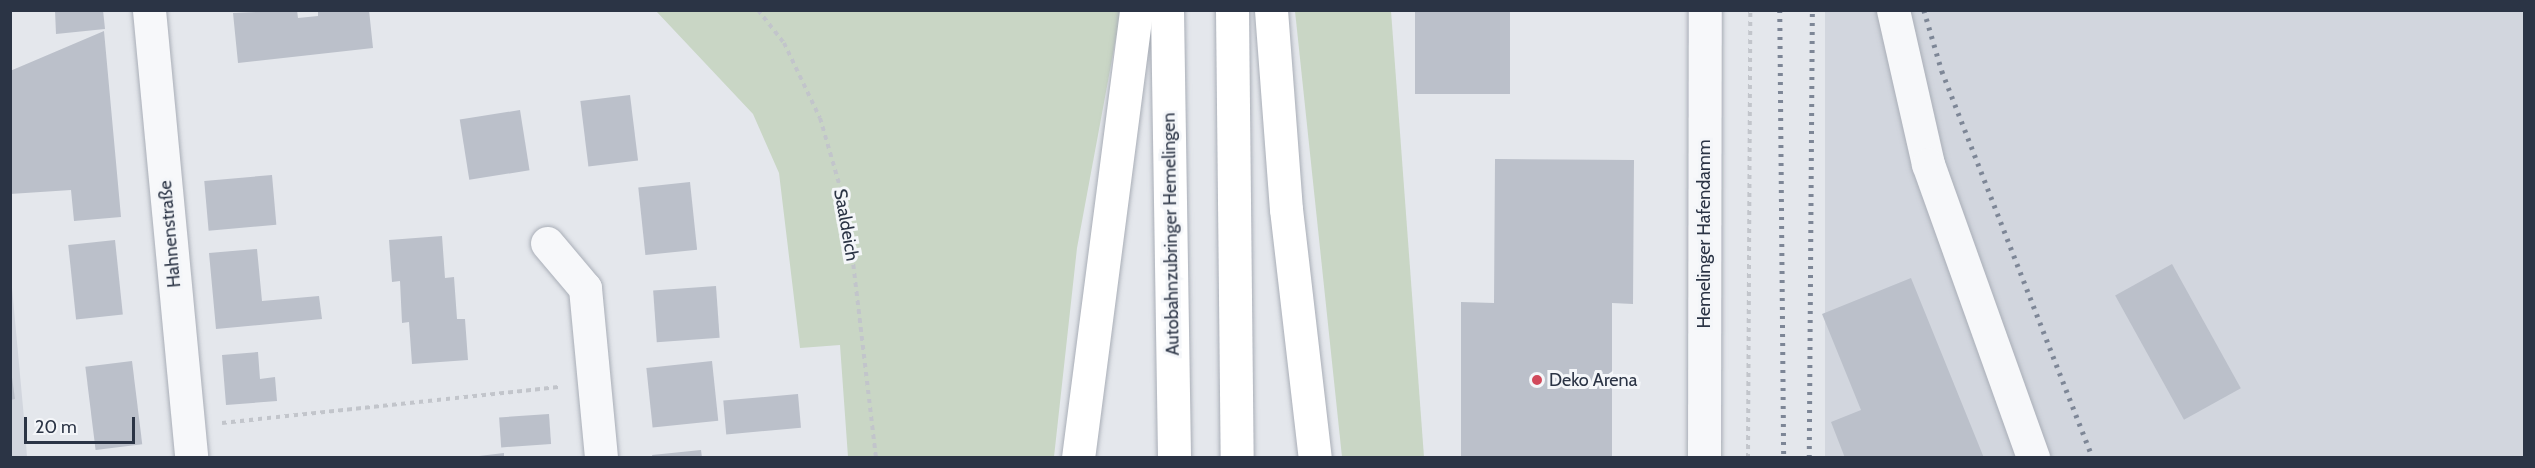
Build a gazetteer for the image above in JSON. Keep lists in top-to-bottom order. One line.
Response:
{"streets":{"highway":["Autobahnzubringer Hemelingen"],"street":["Hahnenstraße","Hemelinger Hafendamm"],"path":["Saaldeich"]},"places":["Deko Arena"],"scale_bar":"20 m"}
